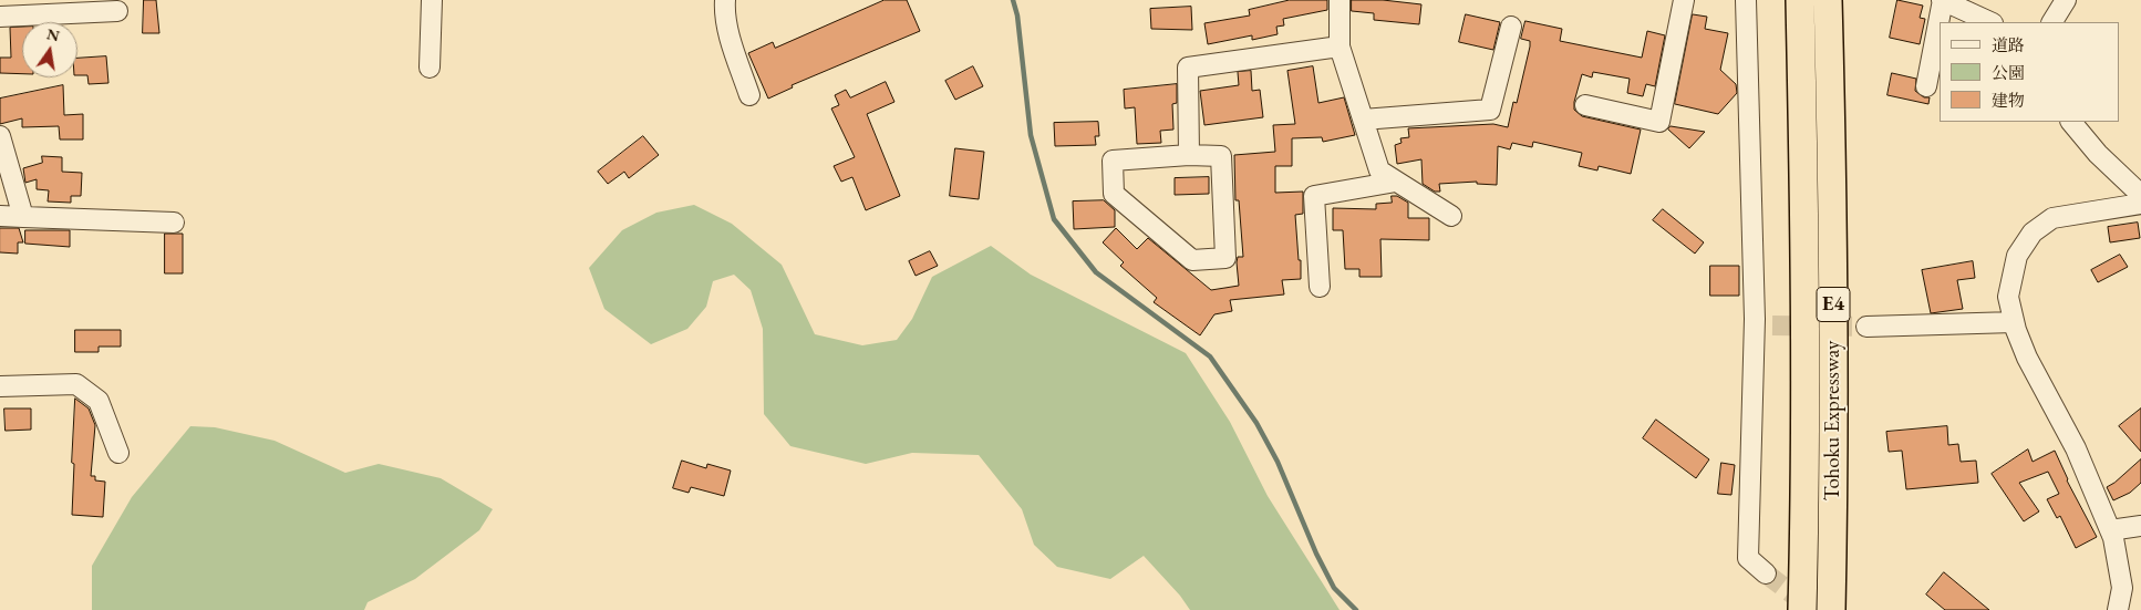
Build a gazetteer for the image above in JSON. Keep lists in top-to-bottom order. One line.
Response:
{"streets":{"highway":["E4","Tohoku Expressway"]},"legend":["道路","公園","建物"],"north":"top"}
